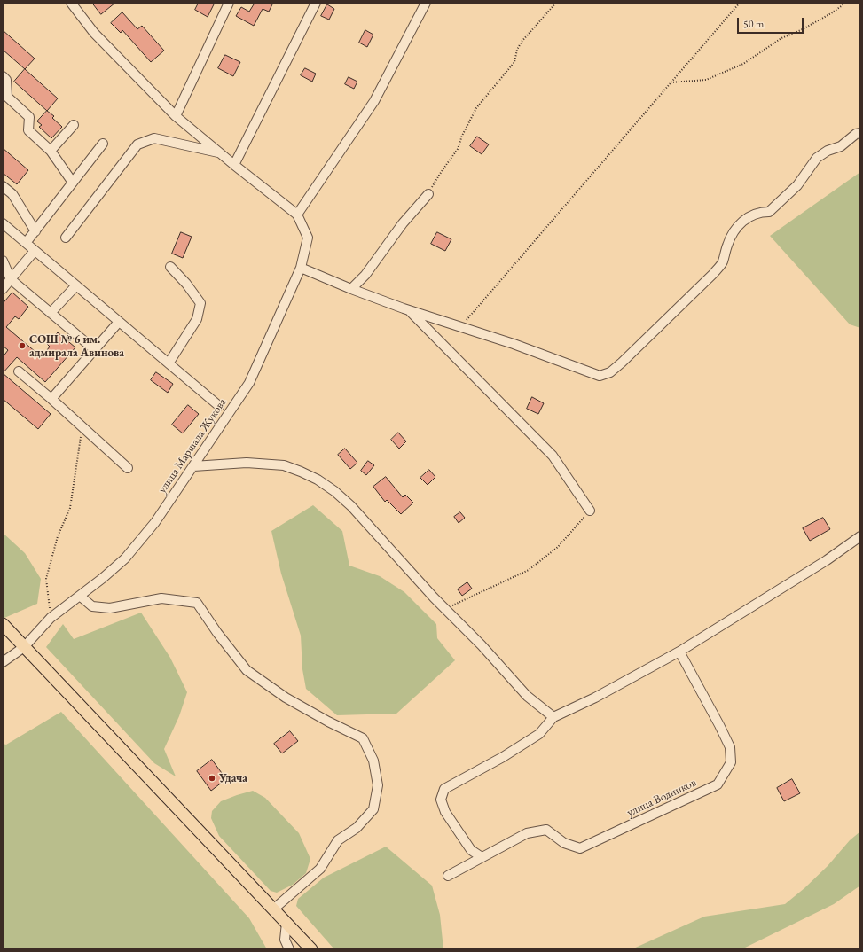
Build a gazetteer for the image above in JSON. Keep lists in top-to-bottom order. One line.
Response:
{"streets":{"street":["улица Маршала Жукова","улица Водников"]},"places":["СОШ № 6 им. адмирала Авинова","Удача"],"scale_bar":"50 m"}
